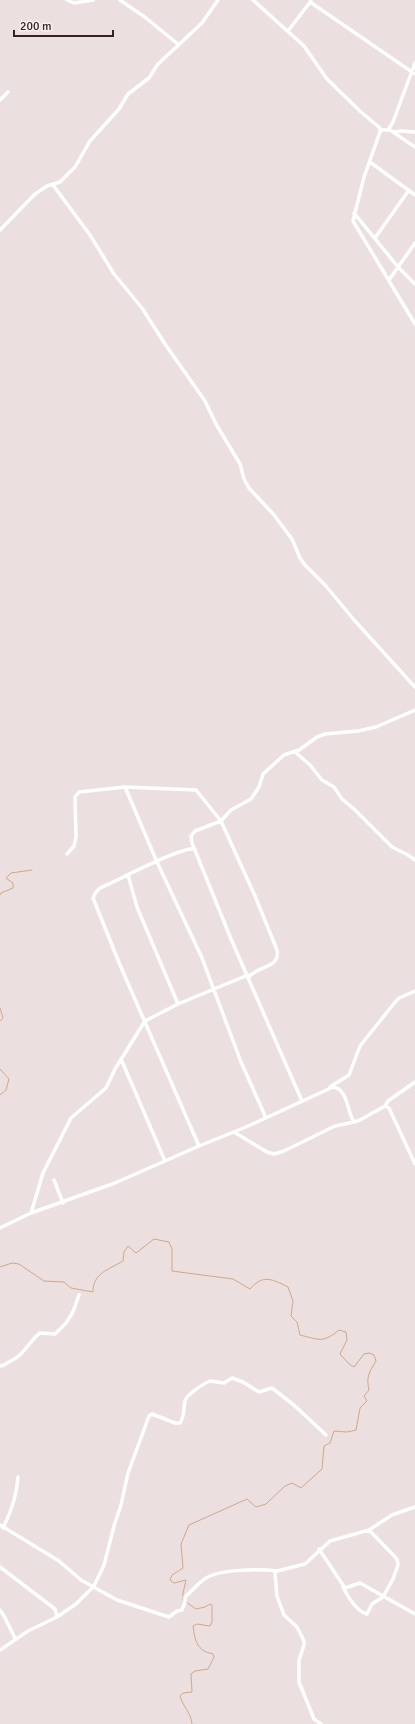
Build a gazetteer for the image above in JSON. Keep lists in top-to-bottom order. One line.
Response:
{"scale_bar":"200 m"}
